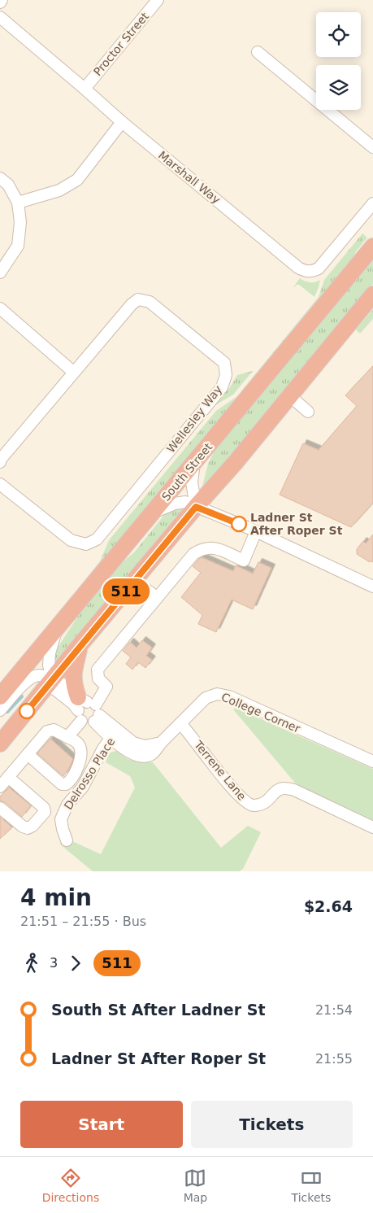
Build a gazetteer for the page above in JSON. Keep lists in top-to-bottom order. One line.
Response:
{"streets":{"highway":["South Street"],"street":["Proctor Street","Marshall Way","Wellesley Way","College Corner","Terrene Lane","Delrosso Place"]},"crossings":[["Proctor Street","Marshall Way"],["College Corner","Terrene Lane"],["College Corner","Delrosso Place"]],"places":["Ladner St After Roper St"],"lines":["bus line 511"],"page":{"on_map":"511","heading":["4 min","21:51 – 21:55 · Bus","$2.64"],"legs":["3","511"],"list":[{"name":"South St After Ladner St","value":"21:54"},{"name":"Ladner St After Roper St","value":"21:55"}],"buttons":["Start","Tickets"],"tabs":["Directions","Map","Tickets"]}}
